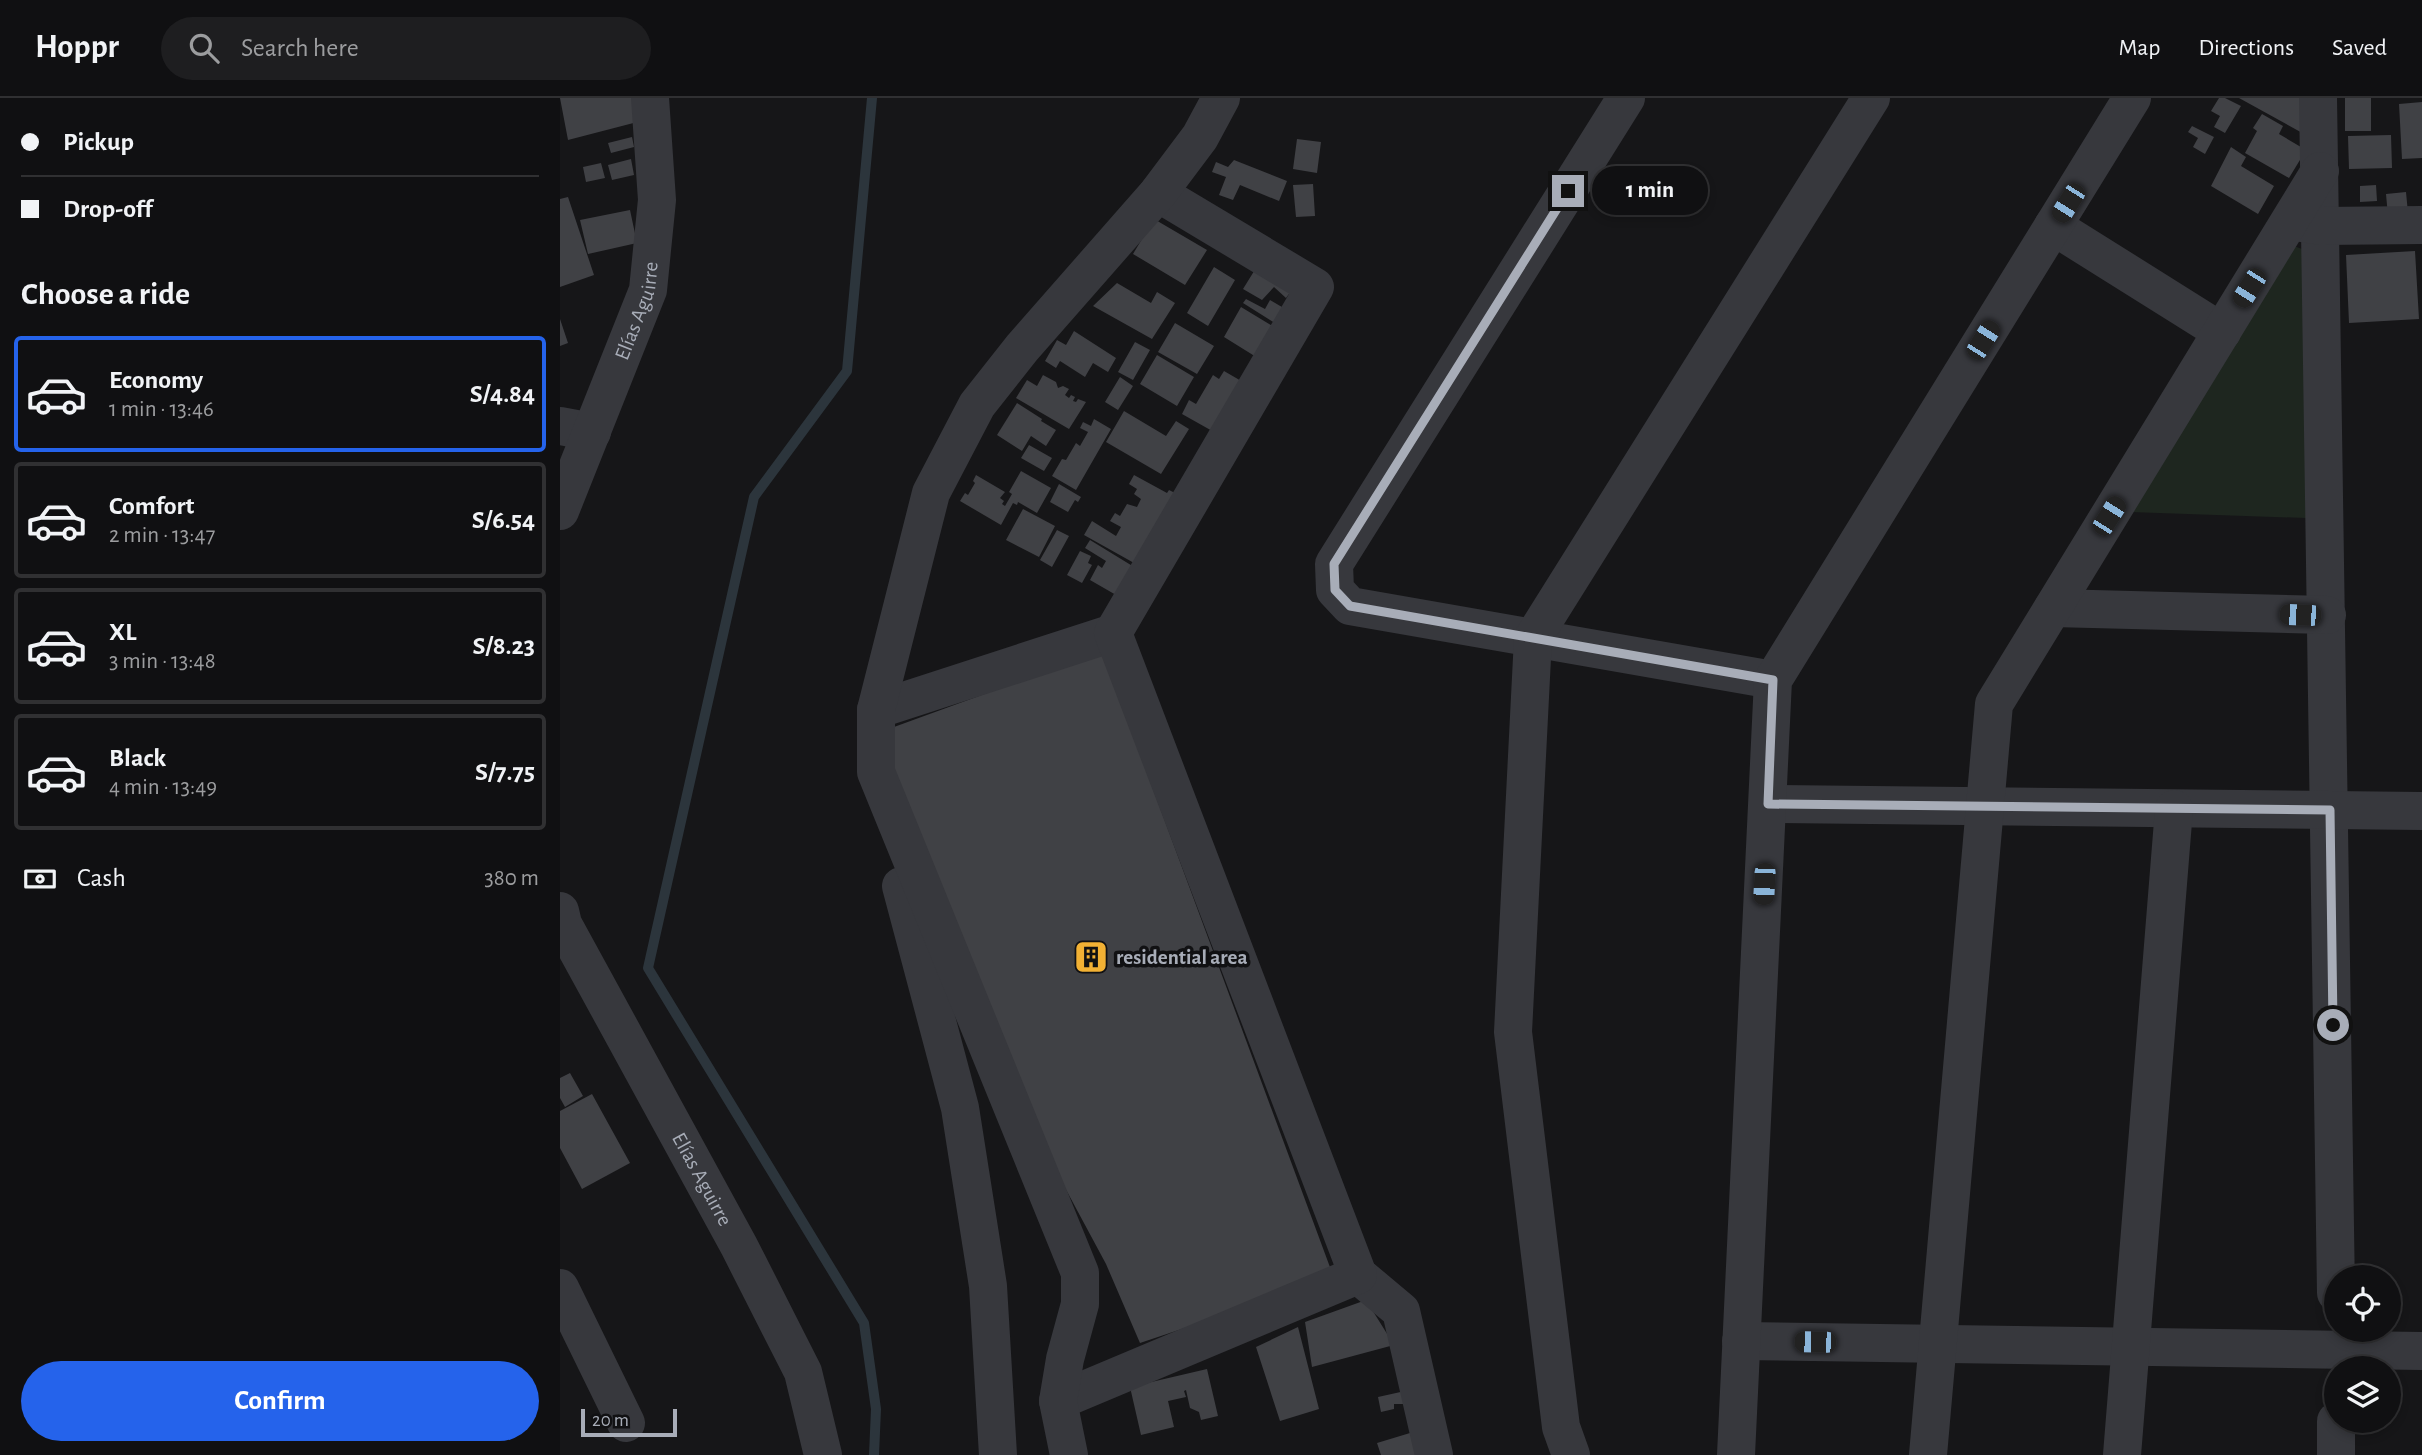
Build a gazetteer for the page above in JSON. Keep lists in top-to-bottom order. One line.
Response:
{"streets":{"street":["Elías Aguirre"]},"places":{"building":["residential area"]},"scale_bar":"20 m","page":{"header":"Hoppr","search":"Search here","nav":["Map","Directions","Saved"],"banner":["Pickup","Drop-off"],"bubble":"1 min","heading":"Choose a ride","list":[{"name":"Economy","note":"1 min · 13:46","value":"S/4.84"},{"name":"Comfort","note":"2 min · 13:47","value":"S/6.54"},{"name":"XL","note":"3 min · 13:48","value":"S/8.23"},{"name":"Black","note":"4 min · 13:49","value":"S/7.75"}],"pay":["Cash","380 m"],"buttons":"Confirm","scale":"20 m"}}
